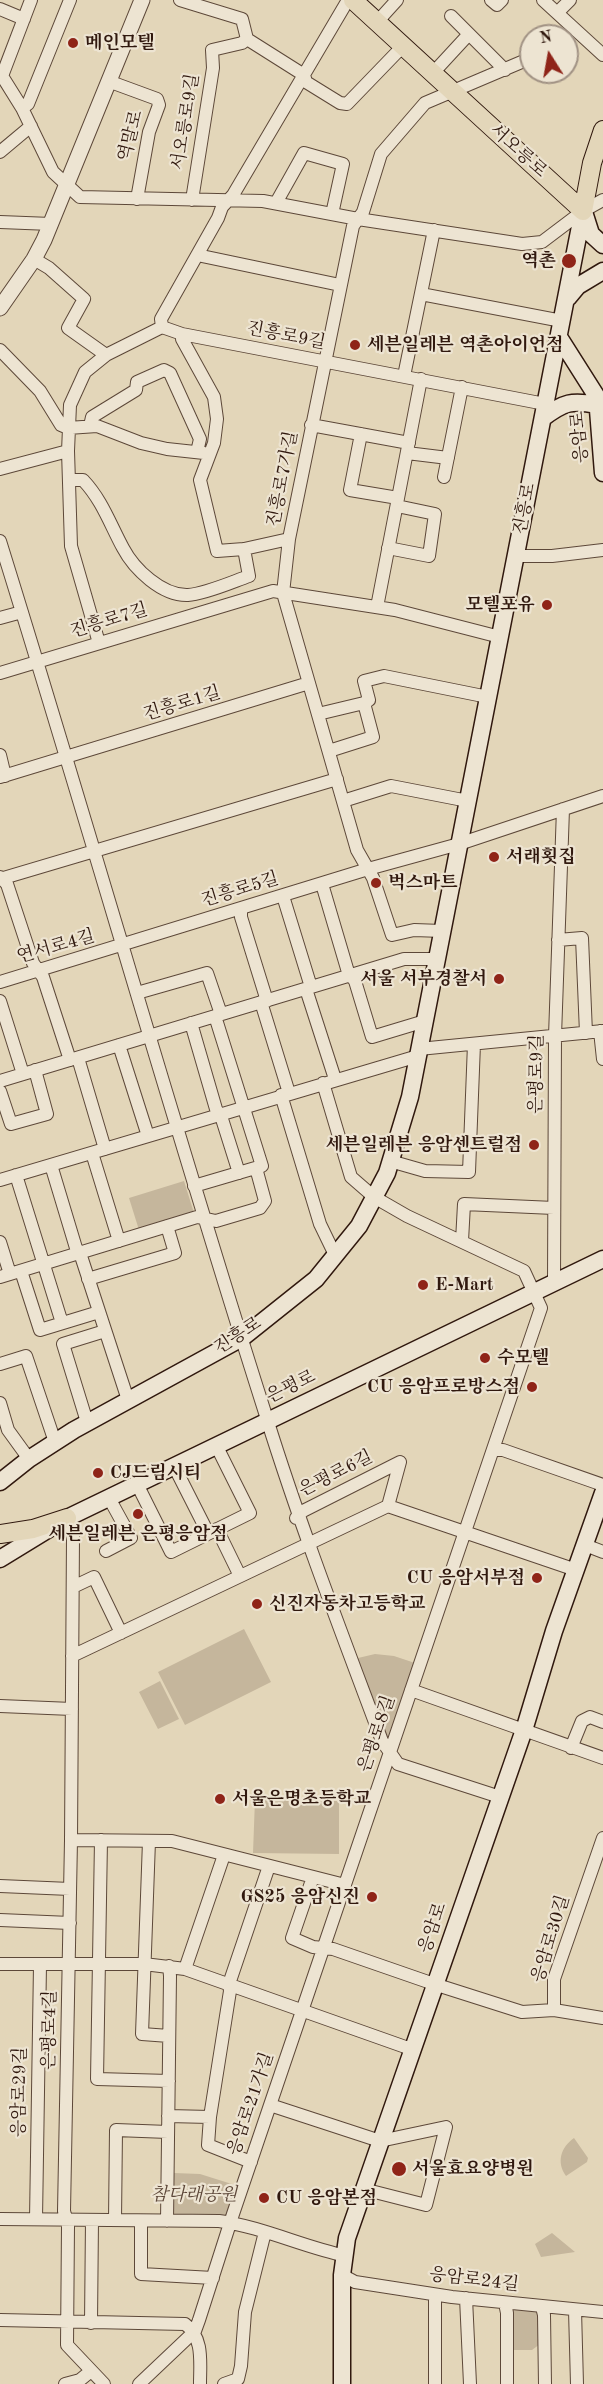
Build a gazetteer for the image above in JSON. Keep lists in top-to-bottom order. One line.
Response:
{"streets":{"main road":["서오릉로","응암로","진흥로","은평로"],"street":["서오릉로9길","역말로","진흥로9길","진흥로7가길","진흥로7길","진흥로1길","진흥로5길","연서로4길","은평로9길","은평로6길","은평로8길","응암로30길","은평로4길","응암로29길","응암로21가길","응암로24길"]},"crossings":[["서오릉로","진흥로7가길"],["서오릉로","진흥로"],["진흥로9길","진흥로7가길"],["진흥로9길","진흥로"],["응암로","진흥로"],["응암로","응암로30길"],["응암로","응암로24길"],["진흥로7가길","진흥로7길"],["진흥로","진흥로7길"],["진흥로","진흥로5길"],["진흥로","은평로6길"],["진흥로5길","연서로4길"],["은평로9길","은평로"],["은평로","은평로6길"],["은평로","은평로8길"],["은평로","은평로4길"],["은평로6길","은평로8길"],["은평로8길","응암로30길"],["은평로8길","응암로21가길"]],"parks":["참다래공원"],"places":["메인모텔","역촌","세븐일레븐 역촌아이언점","모텔포유","서래횟집","벅스마트","서울 서부경찰서","세븐일레븐 응암센트럴점","E-Mart","수모텔","CU 응암프로방스점","CJ드림시티","세븐일레븐 은평응암점","CU 응암서부점","신진자동차고등학교","서울은명초등학교","GS25 응암신진","서울효요양병원","CU 응암본점"],"north":"top"}
